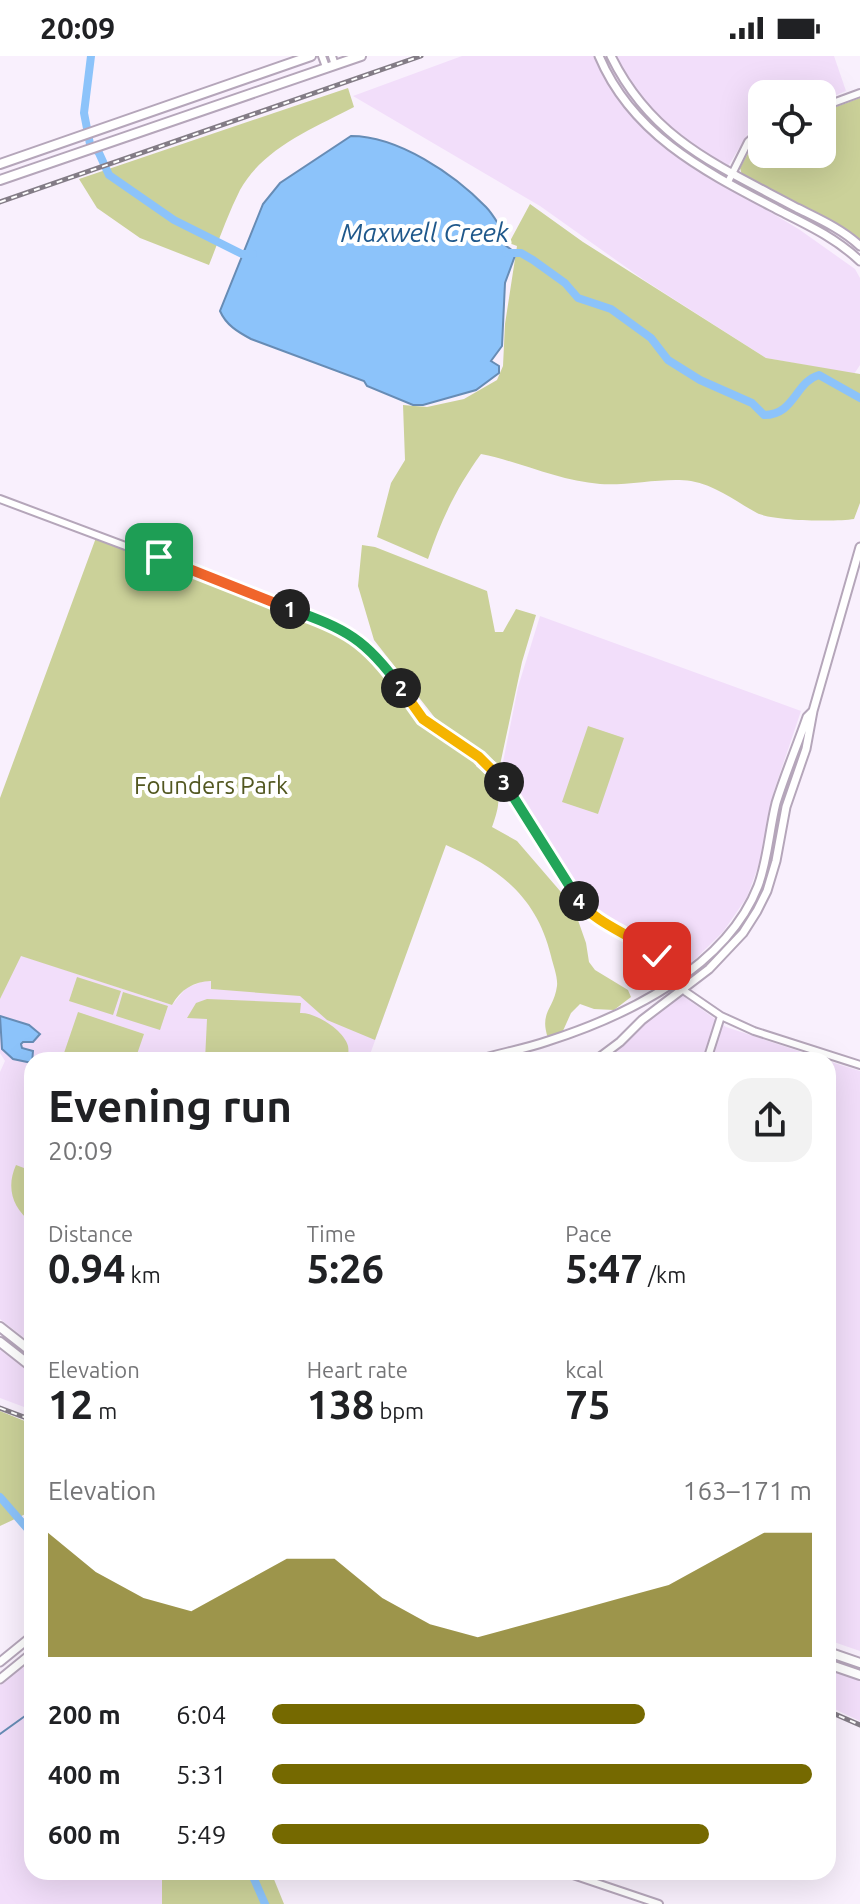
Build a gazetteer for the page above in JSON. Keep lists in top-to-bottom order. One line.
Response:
{"water":["Maxwell Creek"],"parks":["Founders Park"],"page":{"status":"20:09","pins":["1","2","3","4"],"heading":["Evening run","20:09"],"stats":[["Distance","0.94 km"],["Time","5:26"],["Pace","5:47 /km"],["Elevation","12 m"],["Heart rate","138 bpm"],["kcal","75"]],"chart":["Elevation","163–171 m"],"list":[{"name":"200 m","note":"6:04"},{"name":"400 m","note":"5:31"},{"name":"600 m","note":"5:49"}]}}
